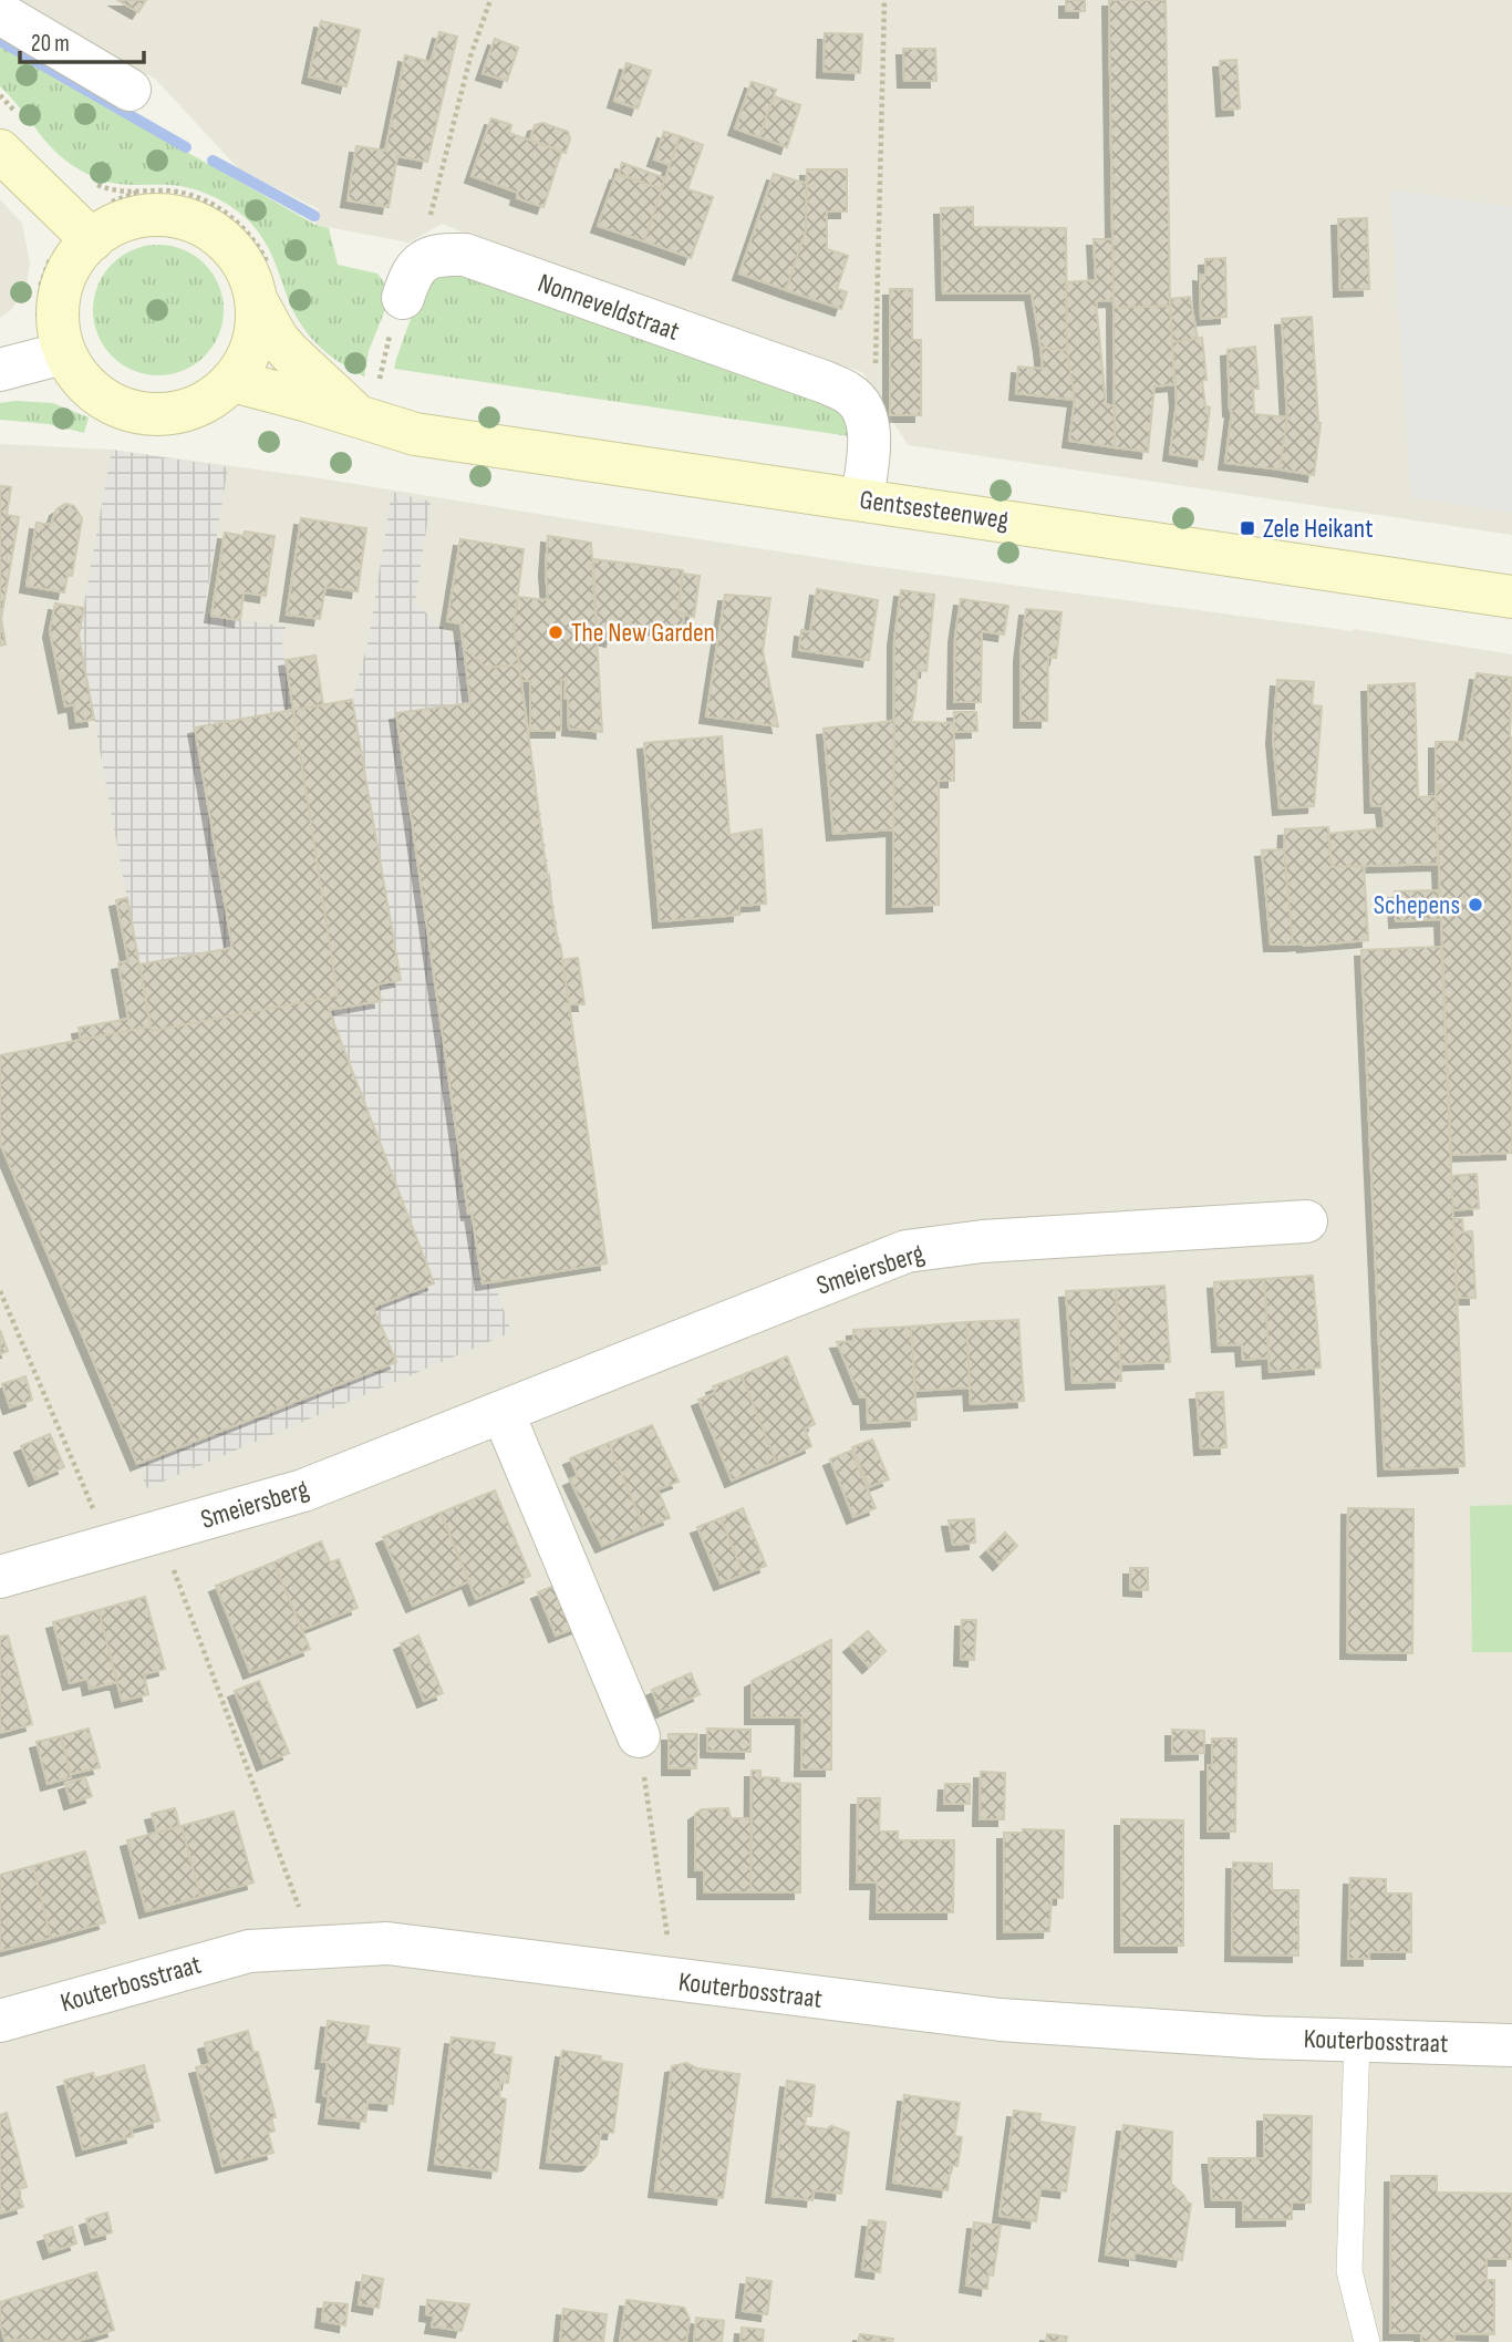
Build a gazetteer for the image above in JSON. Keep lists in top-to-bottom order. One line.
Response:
{"streets":{"main road":["Gentsesteenweg"],"street":["Nonneveldstraat","Smeiersberg","Kouterbosstraat"]},"places":{"transit":["Zele Heikant"],"other":["The New Garden","Schepens"]},"scale_bar":"20 m"}
